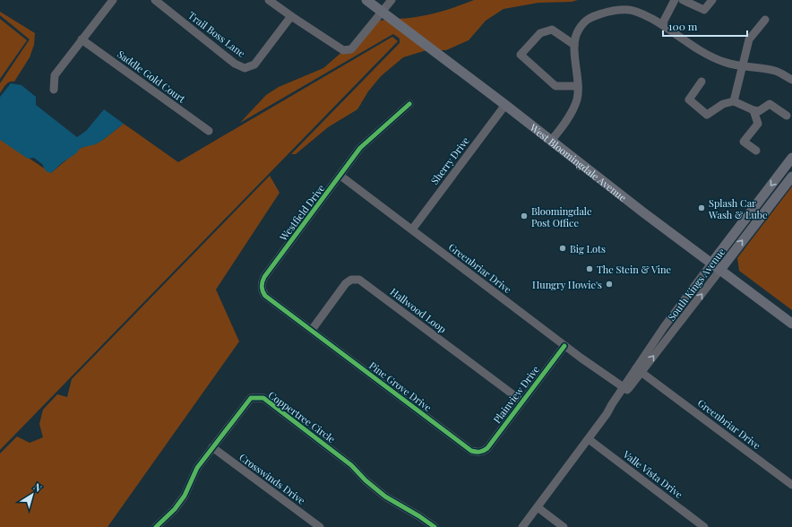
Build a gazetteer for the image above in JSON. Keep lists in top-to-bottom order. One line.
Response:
{"streets":{"main road":["West Bloomingdale Avenue","South Kings Avenue"],"street":["Trail Boss Lane","Saddle Gold Court","Sherry Drive","Westfield Drive","Greenbriar Drive","Hallwood Loop","Pine Grove Drive","Plainview Drive","Coppertree Circle","Valle Vista Drive","Crosswinds Drive"]},"crossings":[["Sherry Drive","West Bloomingdale Avenue"],["Sherry Drive","Greenbriar Drive"],["West Bloomingdale Avenue","South Kings Avenue"],["Westfield Drive","Greenbriar Drive"],["Westfield Drive","Hallwood Loop"],["Westfield Drive","Pine Grove Drive"],["Greenbriar Drive","South Kings Avenue"],["Greenbriar Drive","Plainview Drive"],["South Kings Avenue","Valle Vista Drive"],["Hallwood Loop","Pine Grove Drive"],["Hallwood Loop","Plainview Drive"],["Pine Grove Drive","Plainview Drive"],["Coppertree Circle","Crosswinds Drive"]],"places":["Splash Car Wash & Lube","Bloomingdale Post Office","Big Lots","The Stein & Vine","Hungry Howie's"],"scale_bar":"100 m","north":"top right"}
